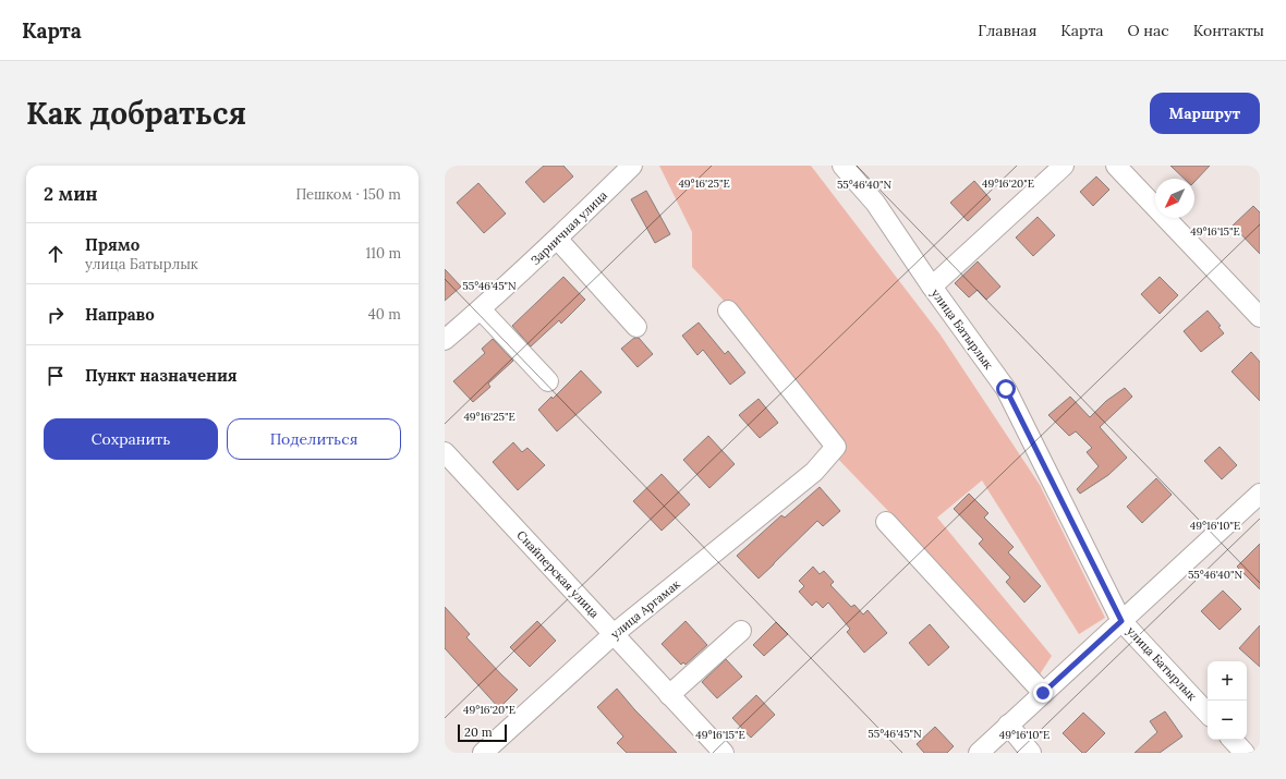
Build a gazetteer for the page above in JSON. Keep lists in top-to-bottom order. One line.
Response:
{"streets":{"street":["Зарничная улица","улица Батырлык","Снайперская улица","улица Аргамак"]},"crossings":[["Снайперская улица","улица Аргамак"]],"scale_bar":"20 m","north":"bottom left","page":{"header":"Карта","nav":["Главная","Карта","О нас","Контакты"],"buttons":["Маршрут",["Сохранить","Поделиться"]],"title":"Как добраться","heading":["2 мин","Пешком · 150 m"],"list":[["Прямо","улица Батырлык","110 m"],["Направо","40 m"],"Пункт назначения"],"map_buttons":["+","−"],"scale":"20 m"},"coordinates":["49°16'25\"E","49°16'20\"E","55°46'40\"N","49°16'15\"E","55°46'45\"N","49°16'10\"E"]}
